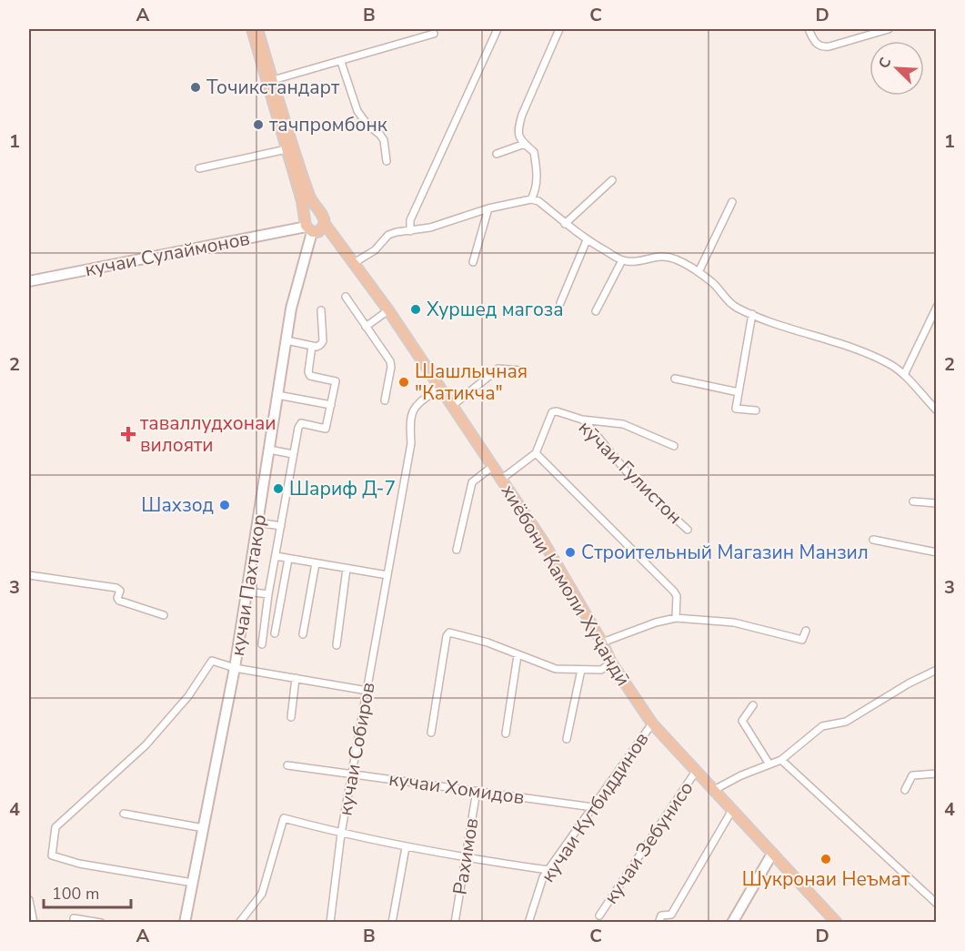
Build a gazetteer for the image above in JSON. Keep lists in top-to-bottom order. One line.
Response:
{"streets":{"main road":["кучаи Сулаймонов","кучаи Пахтакор","хиёбони Камоли Хуҷандӣ"],"street":["кӯчаи Гулистон","кучаи Собиров","кучаи Хомидов","кучаи Кутбиддинов","кучаи Зебунисо","Рахимов"]},"crossings":[["кучаи Сулаймонов","кучаи Пахтакор"],["хиёбони Камоли Хуҷандӣ","кучаи Собиров"],["хиёбони Камоли Хуҷандӣ","кучаи Кутбиддинов"],["хиёбони Камоли Хуҷандӣ","кучаи Зебунисо"],["кучаи Собиров","кучаи Хомидов"],["кучаи Хомидов","кучаи Кутбиддинов"],["кучаи Хомидов","Рахимов"]],"places":{"other":["Точикстандарт","тачпромбонк","Хуршед магоза","Шашлычная \"Катикча\"","Шариф Д-7","Шахзод","Строительный Магазин Манзил","Шукронаи Неъмат"],"health":["таваллудхонаи вилояти"]},"scale_bar":"100 m","north":"top left","grid":{"columns":["A","B","C","D"],"rows":["1","2","3","4"]}}
